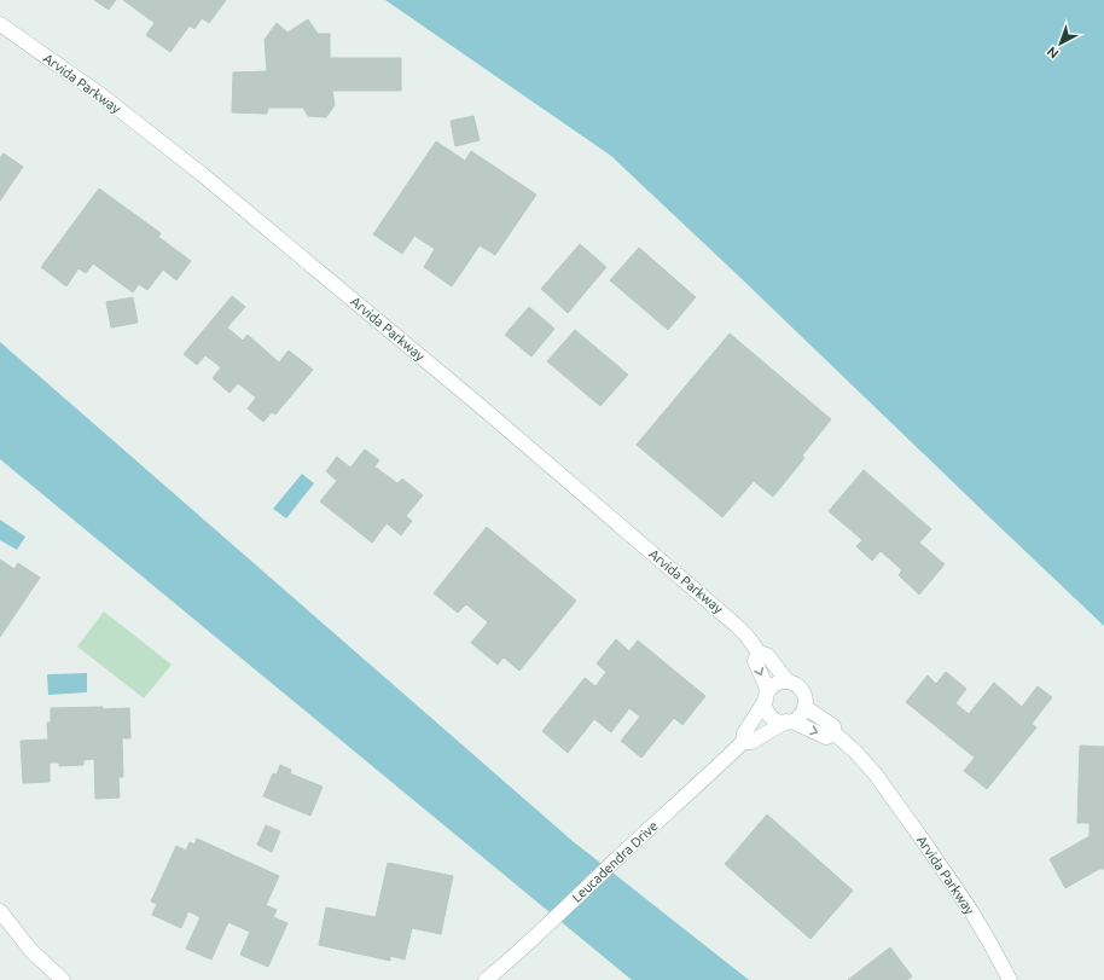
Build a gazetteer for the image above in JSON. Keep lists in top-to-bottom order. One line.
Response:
{"streets":{"street":["Arvida Parkway","Leucadendra Drive"]},"crossings":[["Arvida Parkway","Leucadendra Drive"]],"north":"bottom left"}
